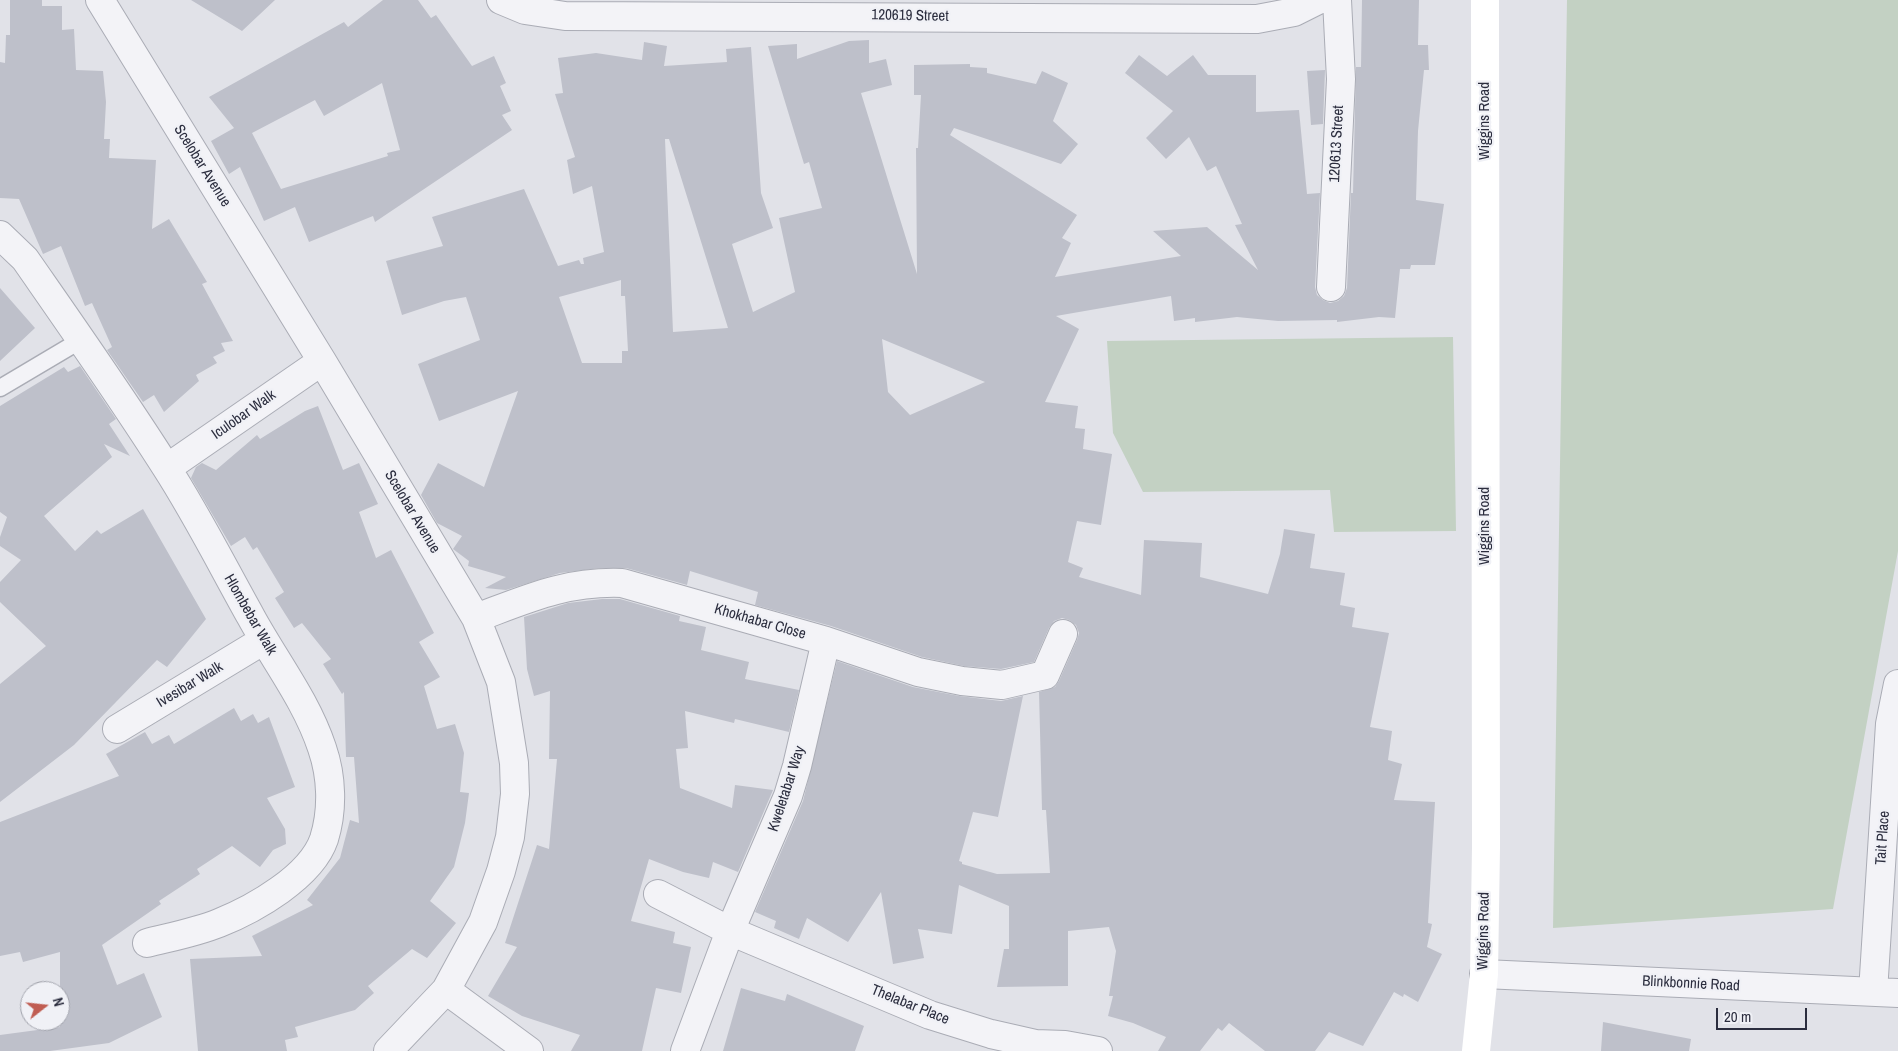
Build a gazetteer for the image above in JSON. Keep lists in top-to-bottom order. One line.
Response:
{"streets":{"street":["120619 Street","Wiggins Road","120613 Street","Scelobar Avenue","Iculobar Walk","Hlombebar Walk","Khokhabar Close","Ivesibar Walk","Kweletabar Way","Tait Place","Blinkbonnie Road","Thelabar Place"]},"crossings":[["Wiggins Road","Blinkbonnie Road"],["Scelobar Avenue","Iculobar Walk"],["Scelobar Avenue","Khokhabar Close"],["Iculobar Walk","Hlombebar Walk"],["Hlombebar Walk","Ivesibar Walk"],["Khokhabar Close","Kweletabar Way"],["Kweletabar Way","Thelabar Place"],["Tait Place","Blinkbonnie Road"]],"scale_bar":"20 m","north":"right"}
